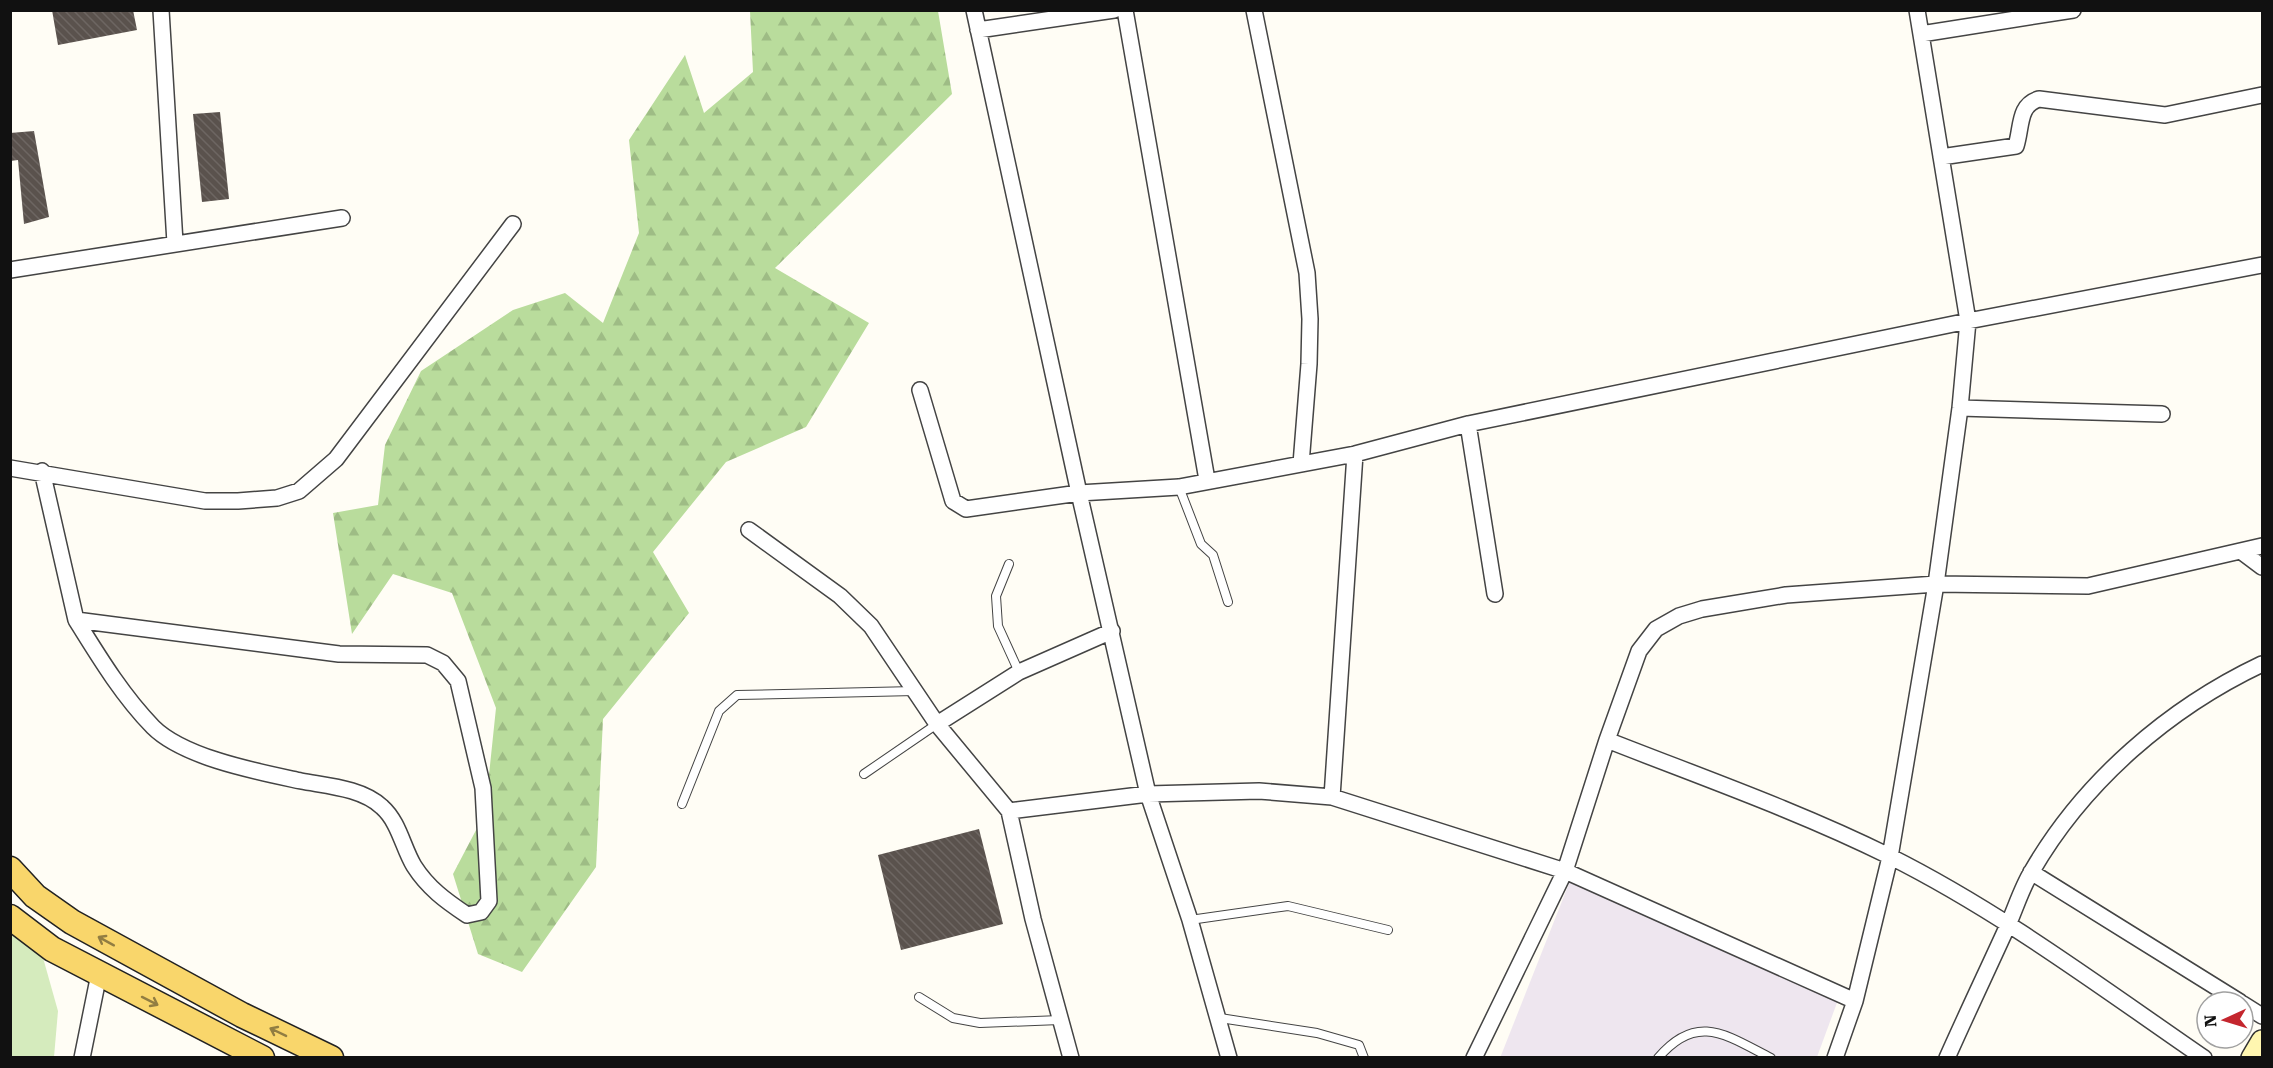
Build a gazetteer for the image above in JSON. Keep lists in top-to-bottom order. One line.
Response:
{"north":"left"}
